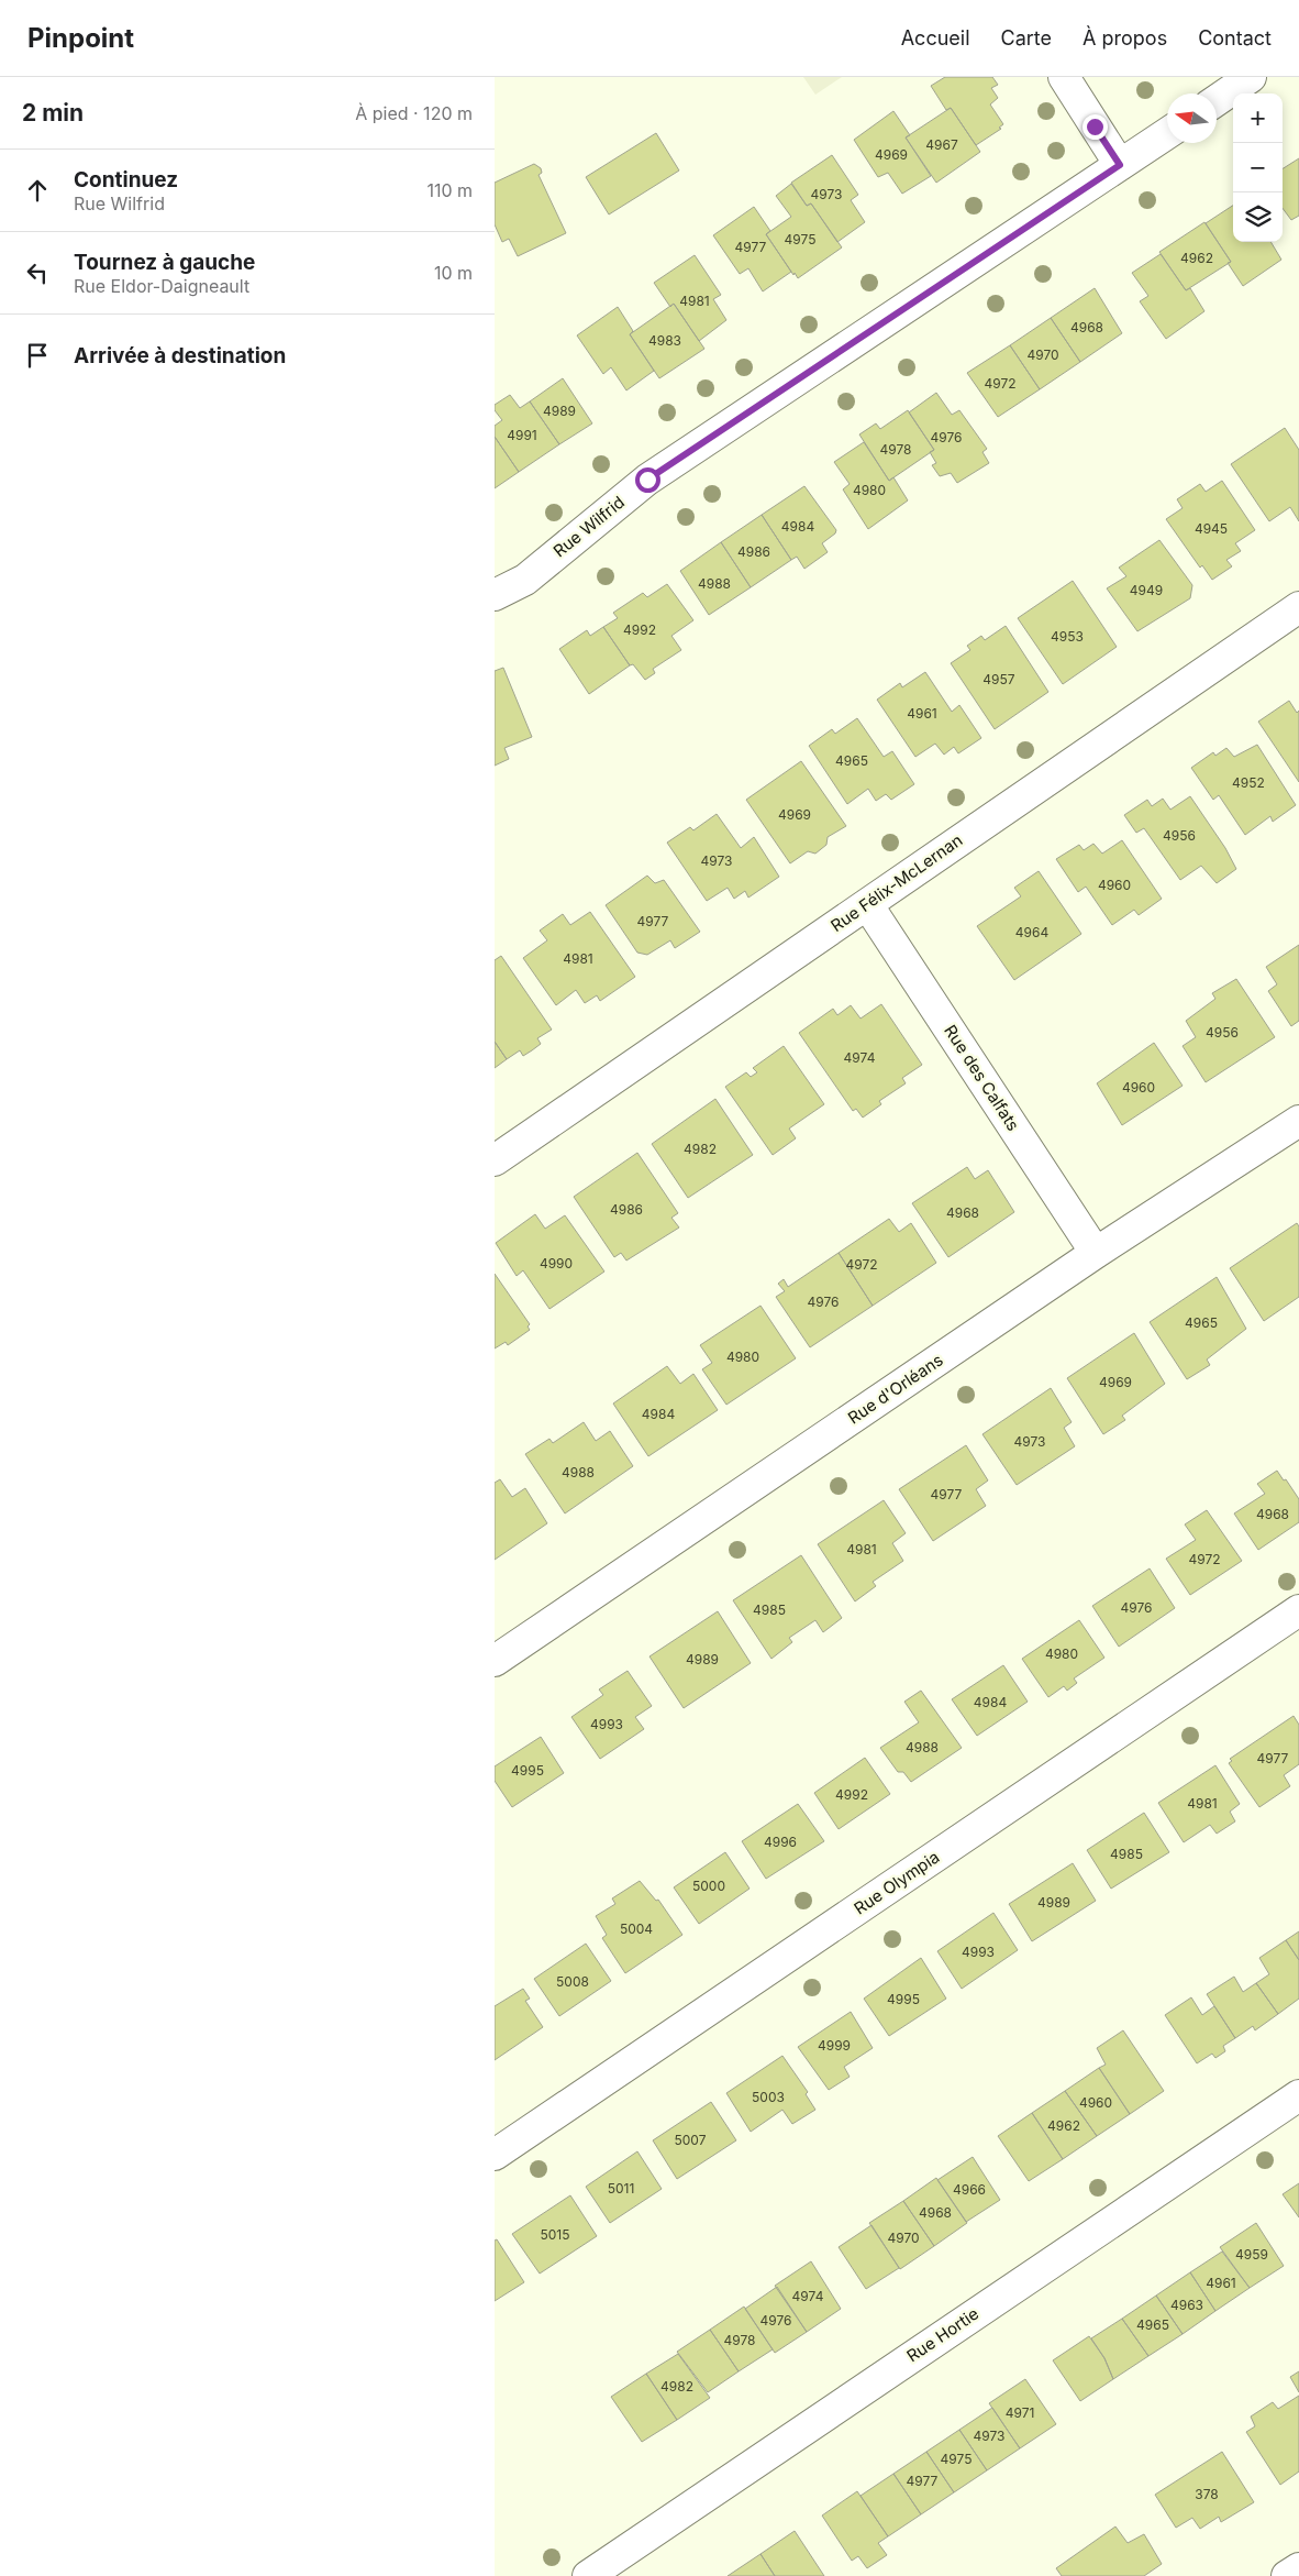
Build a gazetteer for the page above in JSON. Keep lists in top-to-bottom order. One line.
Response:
{"streets":{"street":["Rue Wilfrid","Rue Félix-McLernan","Rue des Calfats","Rue d'Orléans","Rue Olympia","Rue Hortie"]},"crossings":[["Rue Félix-McLernan","Rue des Calfats"],["Rue des Calfats","Rue d'Orléans"]],"house_numbers":["4967","4969","4973","4975","4977","4962","4981","4968","4983","4970","4972","4989","4991","4976","4978","4980","4984","4945","4986","4988","4949","4992","4953","4957","4961","4965","4952","4969","4956","4973","4960","4977","4964","4981","4956","4974","4960","4982","4986","4968","4990","4972","4976","4965","4980","4969","4984","4973","4988","4977","4968","4981","4972","4976","4985","4980","4989","4984","4993","4988","4977","4995","4992","4981","4996","4985","5000","4989","5004","4993","5008","4995","4999","5003","4960","4962","5007","5011","4966","4968","5015","4970","4959","4961","4974","4963","4976","4965","4978","4982","4971","4973","4975","4977","378"],"north":"left","page":{"header":"Pinpoint","nav":["Accueil","Carte","À propos","Contact"],"heading":["2 min","À pied · 120 m"],"map_buttons":["+","−"],"list":[["Continuez","Rue Wilfrid","110 m"],["Tournez à gauche","Rue Eldor-Daigneault","10 m"],"Arrivée à destination"]}}
